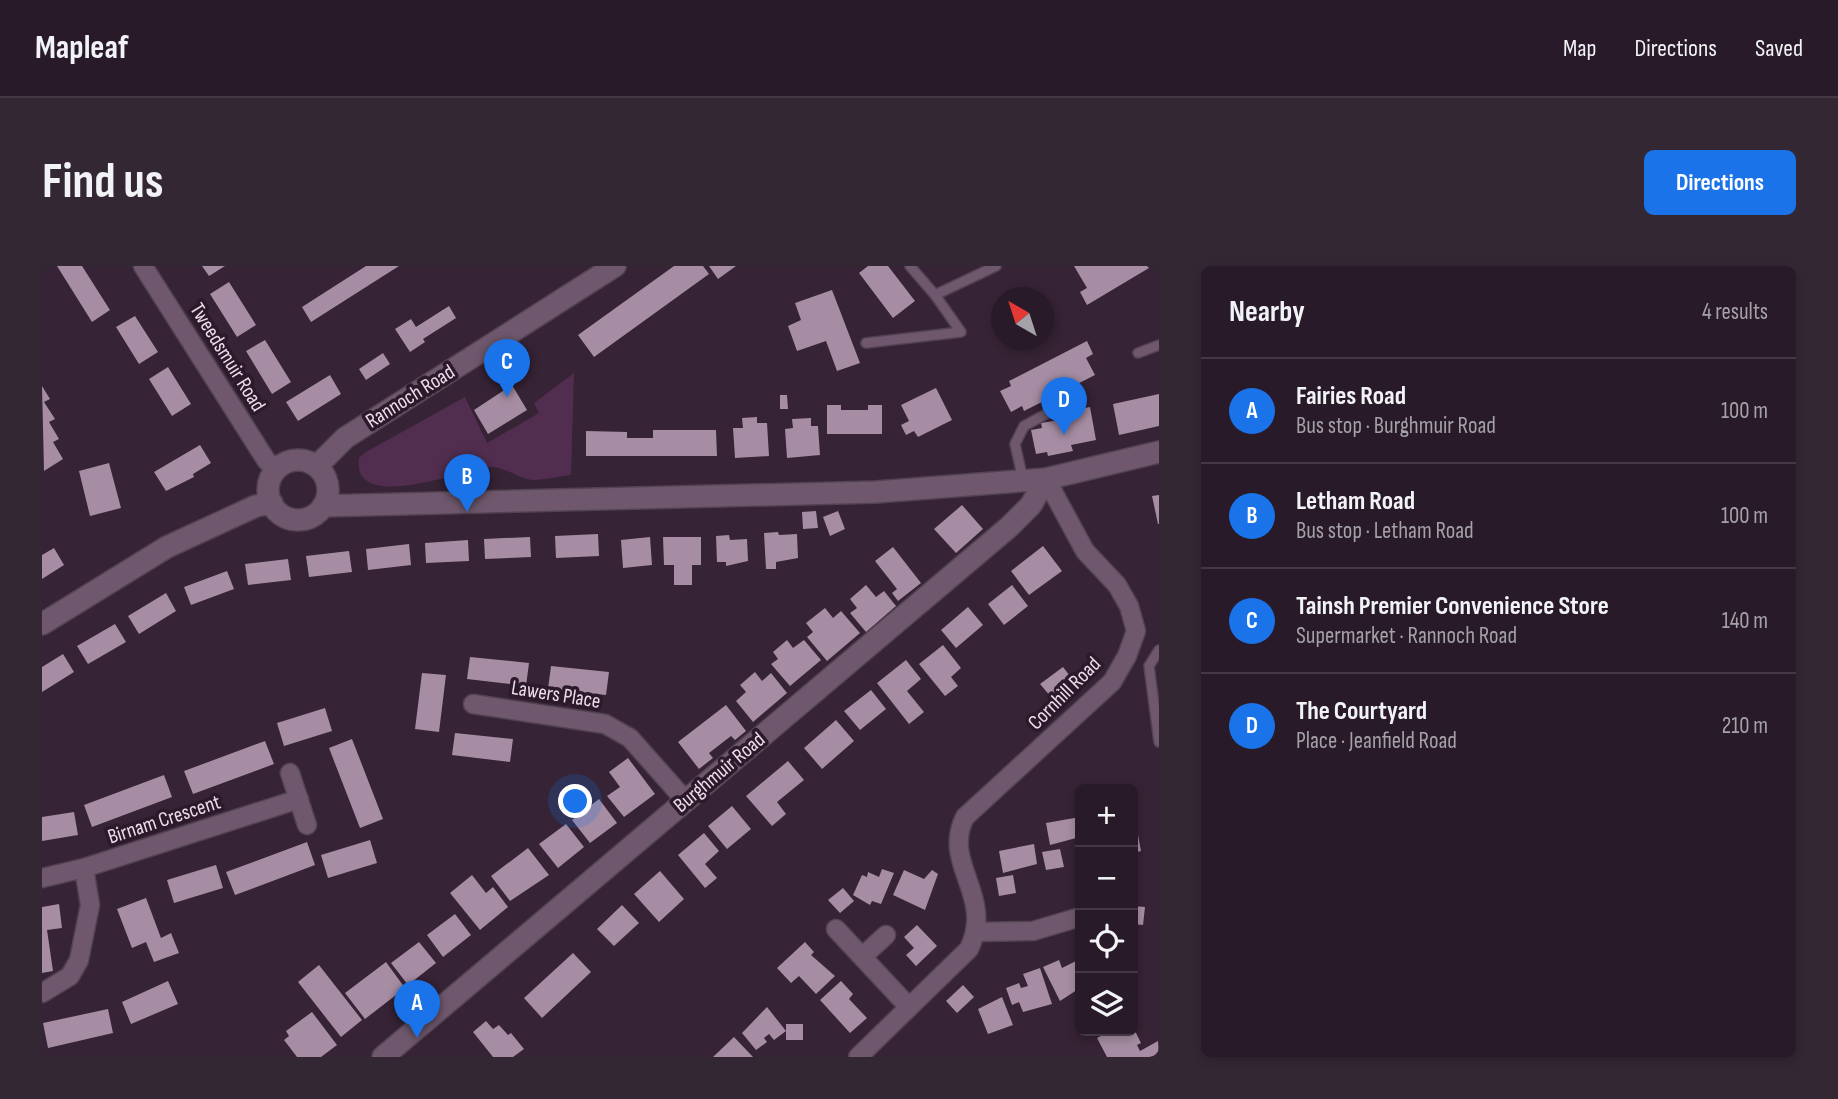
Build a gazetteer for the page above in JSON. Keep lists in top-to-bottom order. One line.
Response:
{"streets":{"street":["Tweedsmuir Road","Rannoch Road","Cornhill Road","Lawers Place","Burghmuir Road","Birnam Crescent"]},"crossings":[["Tweedsmuir Road","Rannoch Road"],["Cornhill Road","Burghmuir Road"],["Lawers Place","Burghmuir Road"]],"north":"top left","page":{"header":"Mapleaf","nav":["Map","Directions","Saved"],"buttons":"Directions","title":"Find us","heading":["Nearby","4 results"],"pins":["C","D","B","A"],"list":[{"mark":"A","name":"Fairies Road","note":"Bus stop · Burghmuir Road","value":"100 m"},{"mark":"B","name":"Letham Road","note":"Bus stop · Letham Road","value":"100 m"},{"mark":"C","name":"Tainsh Premier Convenience Store","note":"Supermarket · Rannoch Road","value":"140 m"},{"mark":"D","name":"The Courtyard","note":"Place · Jeanfield Road","value":"210 m"}],"map_buttons":["+","−"]}}
